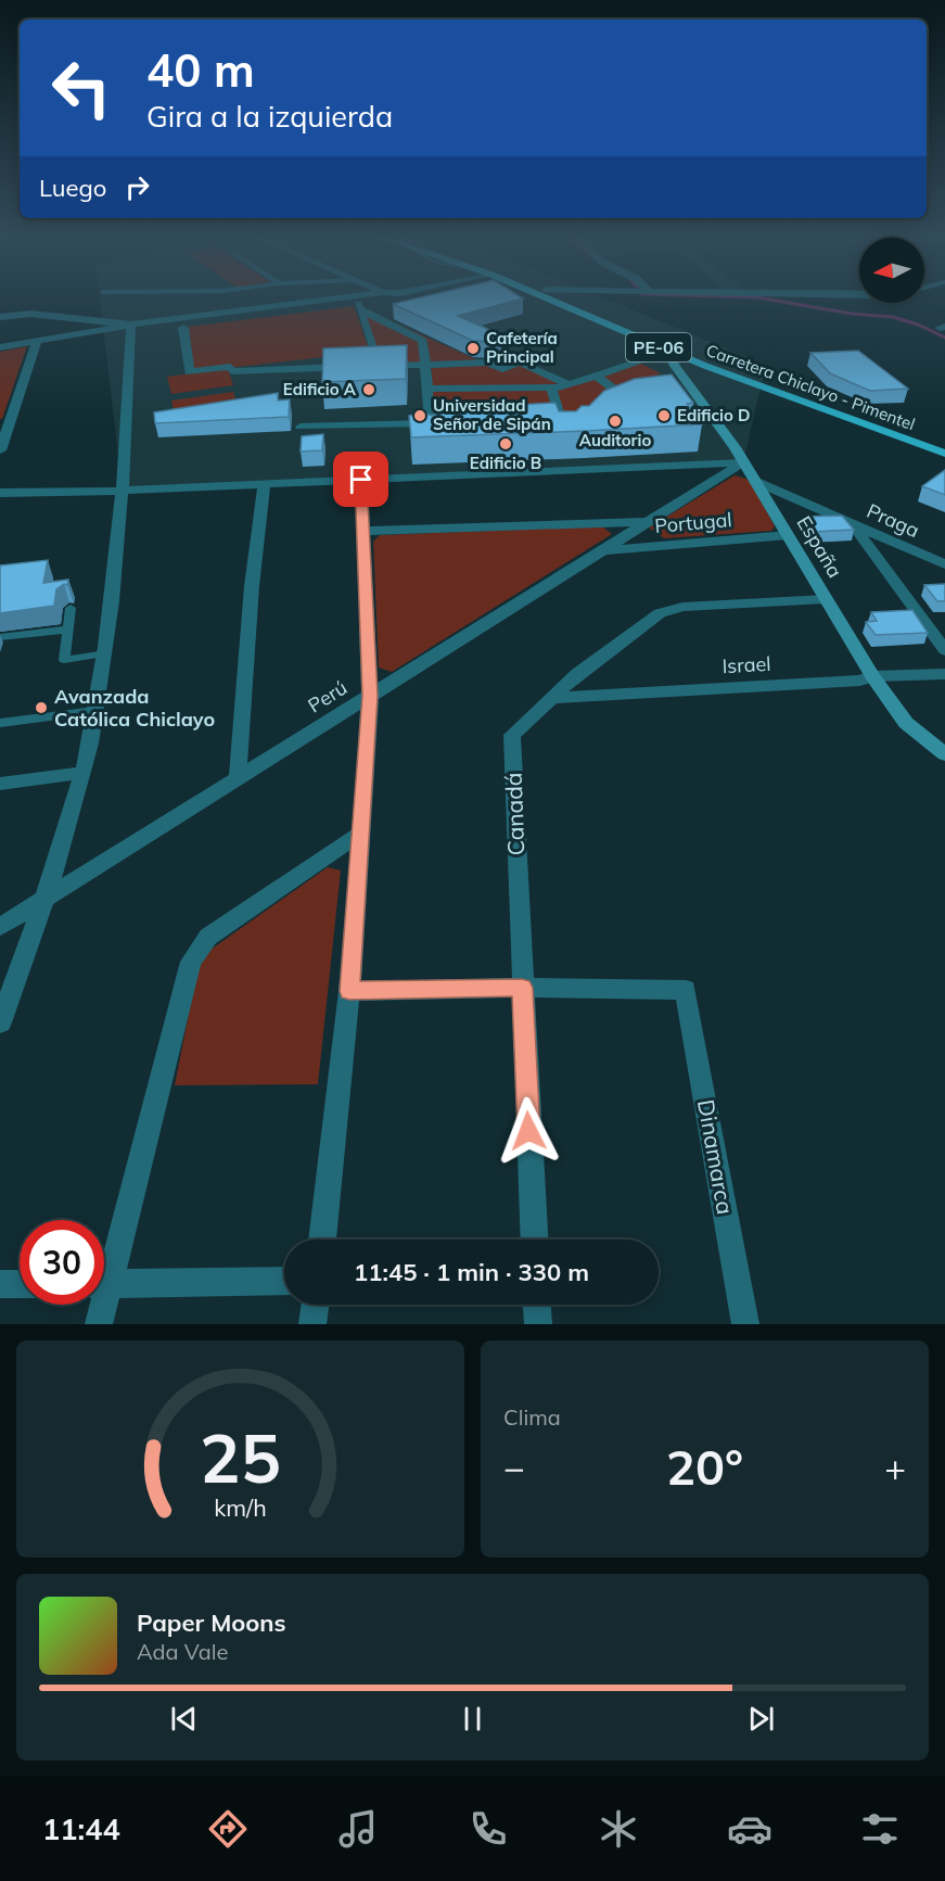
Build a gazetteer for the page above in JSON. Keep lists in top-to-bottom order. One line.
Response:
{"streets":{"main road":["PE-06","Carretera Chiclayo - Pimentel"],"street":["Praga","Portugal","España","Israel","Perú","Canadá","Dinamarca"]},"crossings":[["Carretera Chiclayo - Pimentel","España"],["Praga","España"],["Portugal","España"],["Portugal","Perú"],["España","Israel"],["España","Perú"],["España","Canadá"],["Israel","Canadá"],["Canadá","Dinamarca"]],"places":["Cafetería Principal","Edificio A","Universidad Señor de Sipán","Edificio D","Auditorio","Edificio B","Avanzada Católica Chiclayo"],"north":"left","page":{"turn":["40 m","Gira a la izquierda"],"then":"Luego","limit":"30","trip":"11:45 · 1 min · 330 m","tile":"Clima","heat":["−","20°","+"],"song":["Paper Moons","Ada Vale"],"tabs":"11:44","gauge":["25","km/h"]}}
